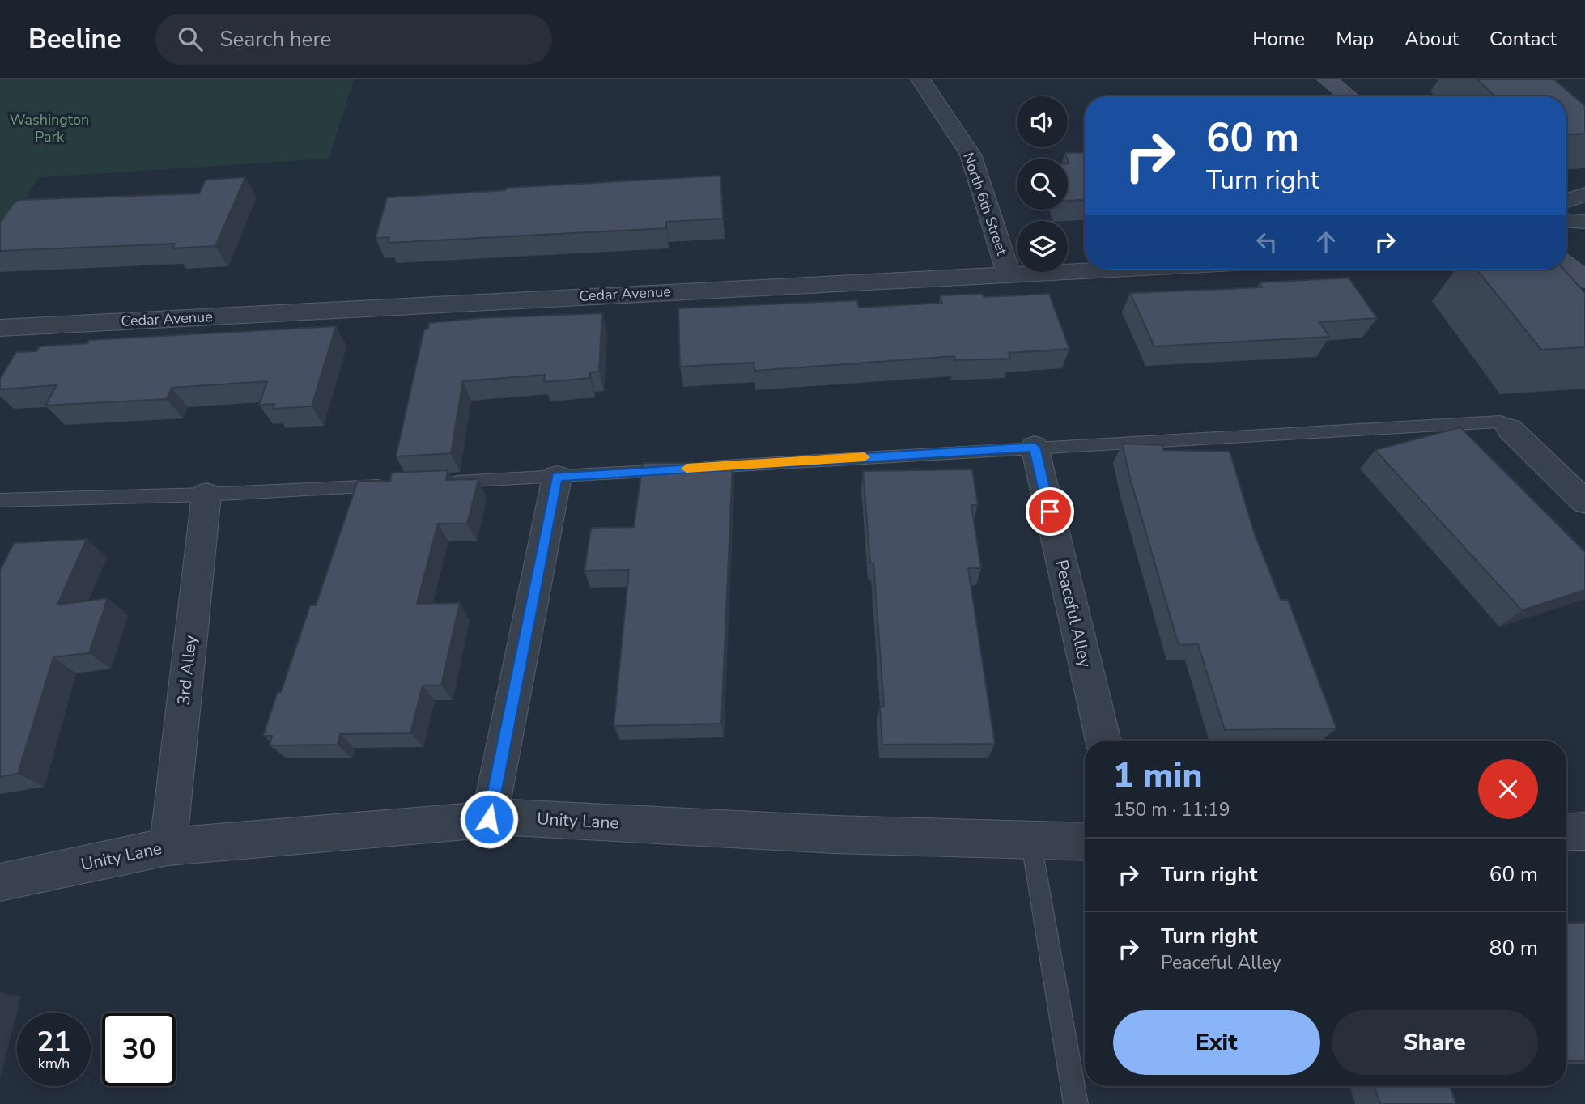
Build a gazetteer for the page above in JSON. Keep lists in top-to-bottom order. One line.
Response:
{"streets":{"street":["North 6th Street","Cedar Avenue","Peaceful Alley","3rd Alley","Unity Lane"]},"crossings":[["North 6th Street","Cedar Avenue"],["3rd Alley","Unity Lane"]],"parks":["Washington Park"],"page":{"header":"Beeline","search":"Search here","nav":["Home","Map","About","Contact"],"turn":["60 m","Turn right"],"heading":["1 min","150 m · 11:19"],"list":[{"name":"Turn right","value":"60 m"},{"name":"Turn right","note":"Peaceful Alley","value":"80 m"}],"buttons":["Exit","Share"],"speed":"21 km/h","limit":"30"}}
